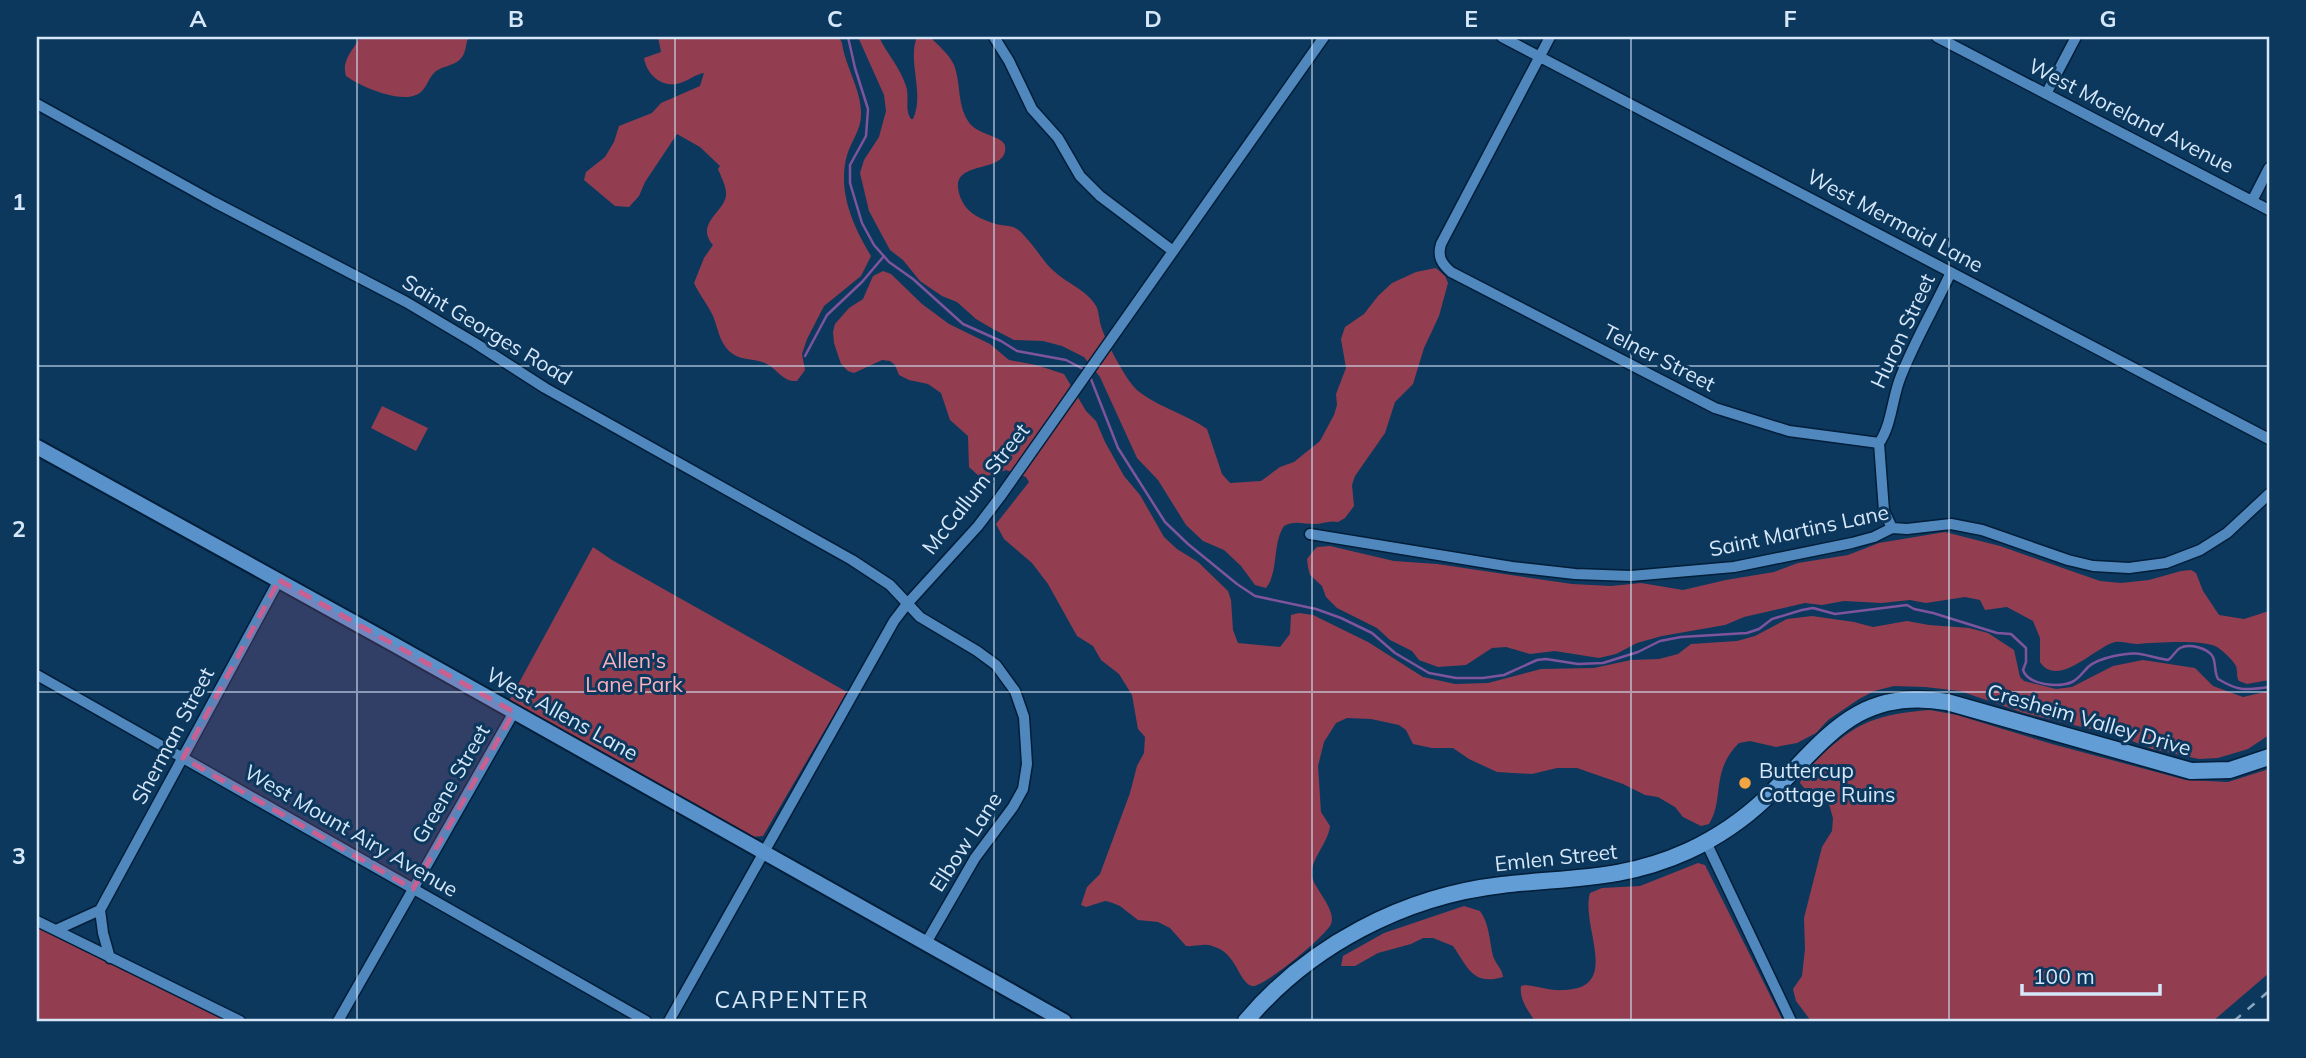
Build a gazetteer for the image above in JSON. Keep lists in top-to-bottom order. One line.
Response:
{"streets":{"main road":["Cresheim Valley Drive","Emlen Street"],"street":["West Moreland Avenue","West Mermaid Lane","Saint Georges Road","Huron Street","Telner Street","McCallum Street","Saint Martins Lane","West Allens Lane","Sherman Street","Greene Street","West Mount Airy Avenue","Elbow Lane"]},"crossings":[["West Mermaid Lane","Huron Street"],["West Mermaid Lane","Telner Street"],["Saint Georges Road","McCallum Street"],["Saint Georges Road","Elbow Lane"],["Huron Street","Telner Street"],["Huron Street","Saint Martins Lane"],["McCallum Street","West Allens Lane"],["McCallum Street","Elbow Lane"],["West Allens Lane","Sherman Street"],["West Allens Lane","Greene Street"],["West Allens Lane","Elbow Lane"],["Cresheim Valley Drive","Emlen Street"],["Sherman Street","West Mount Airy Avenue"],["Greene Street","West Mount Airy Avenue"]],"districts":["CARPENTER"],"parks":["Allen's Lane Park"],"places":["Buttercup Cottage Ruins"],"scale_bar":"100 m","grid":{"columns":["A","B","C","D","E","F","G"],"rows":["1","2","3"]}}
